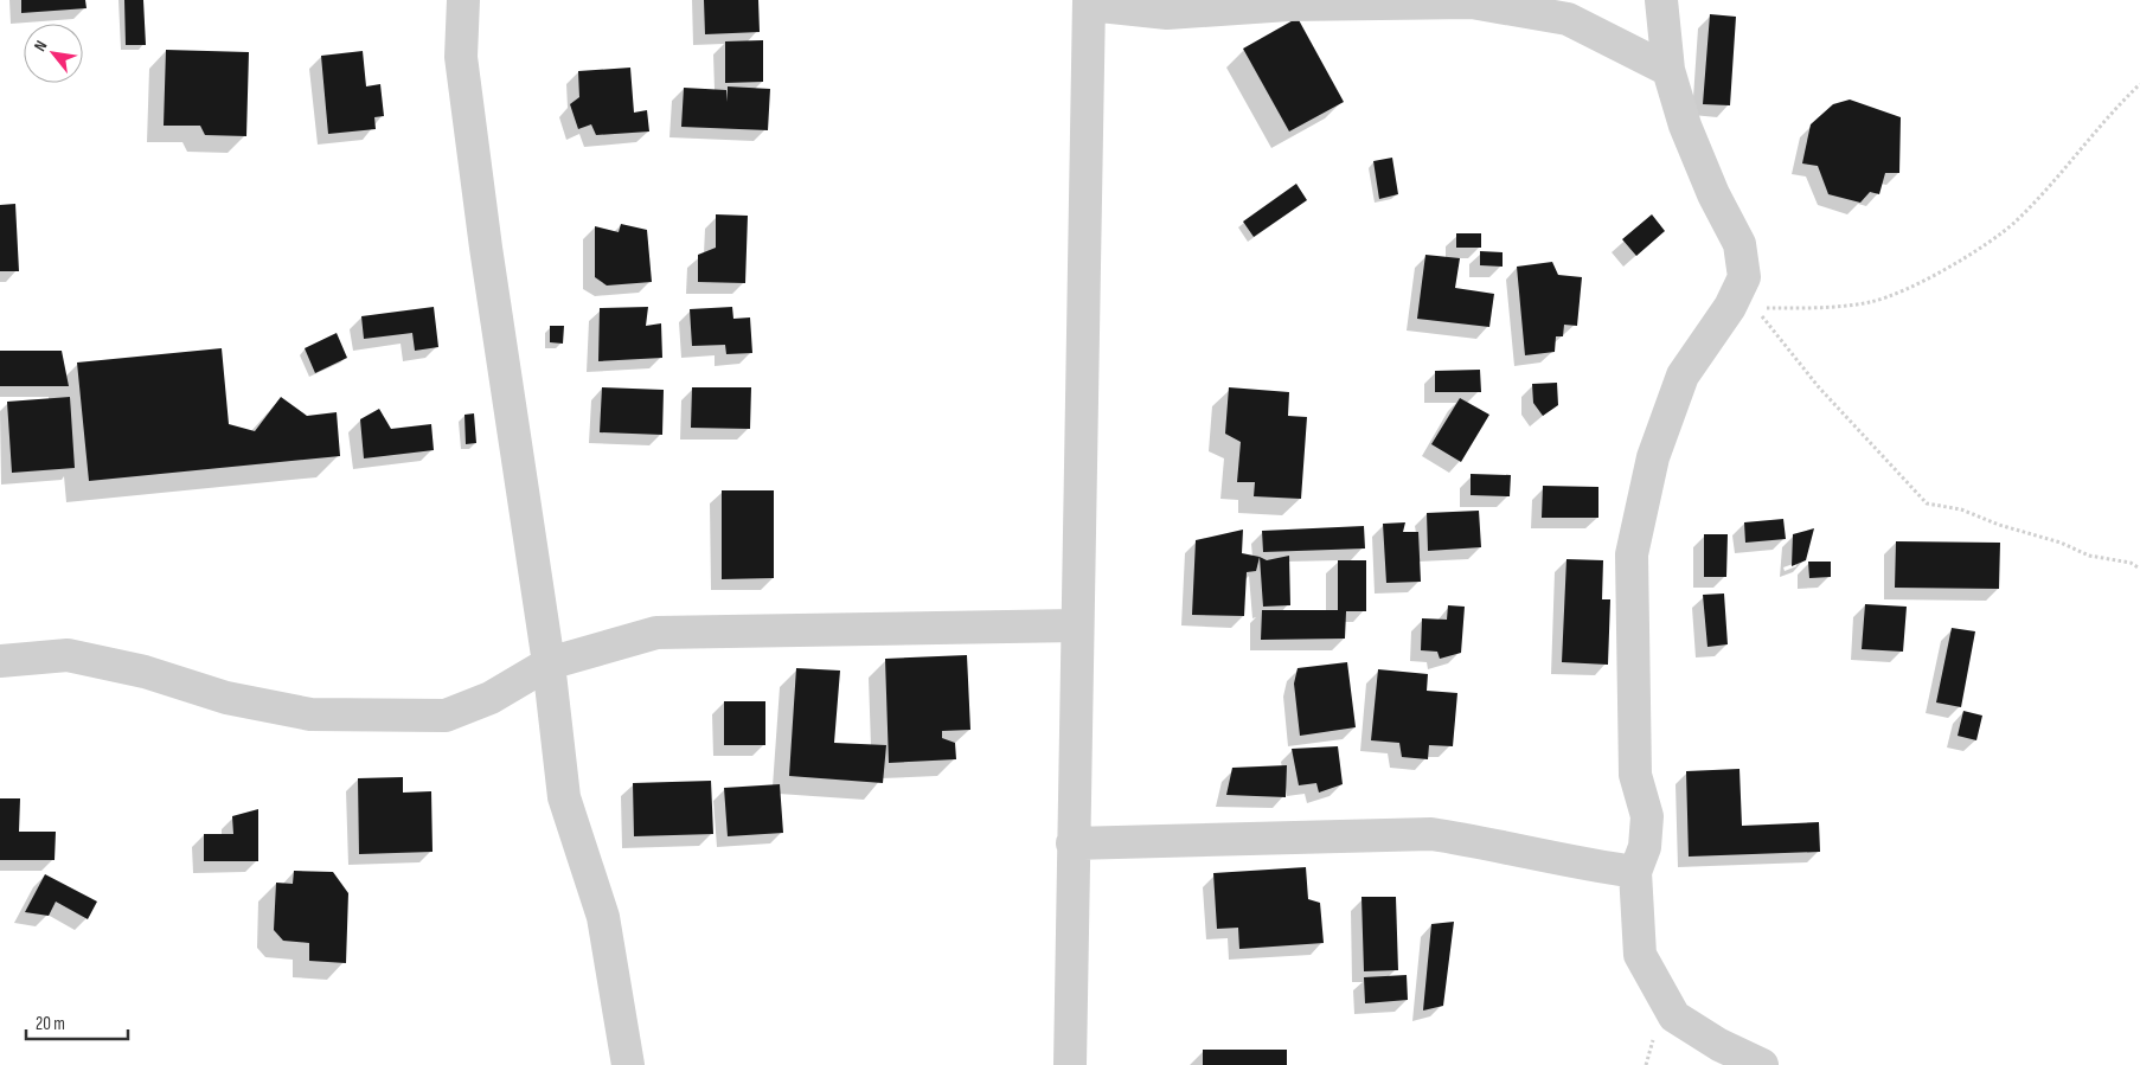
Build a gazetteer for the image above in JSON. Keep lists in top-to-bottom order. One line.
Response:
{"scale_bar":"20 m","north":"top left"}
